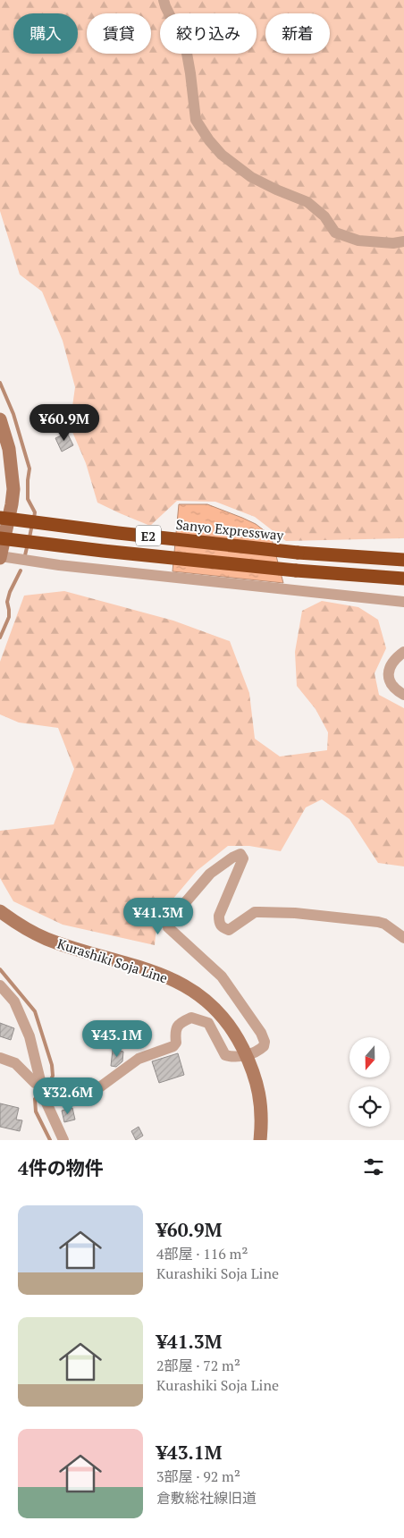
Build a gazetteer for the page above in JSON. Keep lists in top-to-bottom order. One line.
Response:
{"streets":{"highway":["Sanyo Expressway","E2"],"main road":["Kurashiki Soja Line"]},"north":"bottom","page":{"chip":["購入","賃貸","絞り込み","新着"],"price":["¥60.9M","¥41.3M","¥43.1M","¥32.6M"],"heading":"4件の物件","list":[{"name":"¥60.9M","note":"4部屋 · 116 m² · Kurashiki Soja Line"},{"name":"¥41.3M","note":"2部屋 · 72 m² · Kurashiki Soja Line"},{"name":"¥43.1M","note":"3部屋 · 92 m² · 倉敷総社線旧道"}]}}
